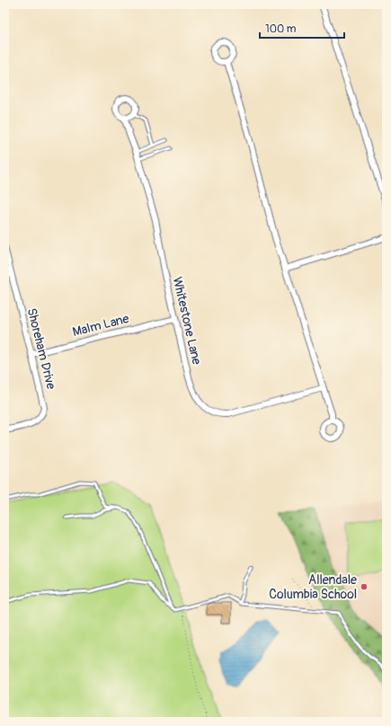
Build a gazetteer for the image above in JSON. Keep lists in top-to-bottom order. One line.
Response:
{"streets":{"street":["Whitestone Lane","Malm Lane","Shoreham Drive"]},"crossings":[["Whitestone Lane","Malm Lane"],["Malm Lane","Shoreham Drive"]],"places":["Allendale Columbia School"],"scale_bar":"100 m"}
